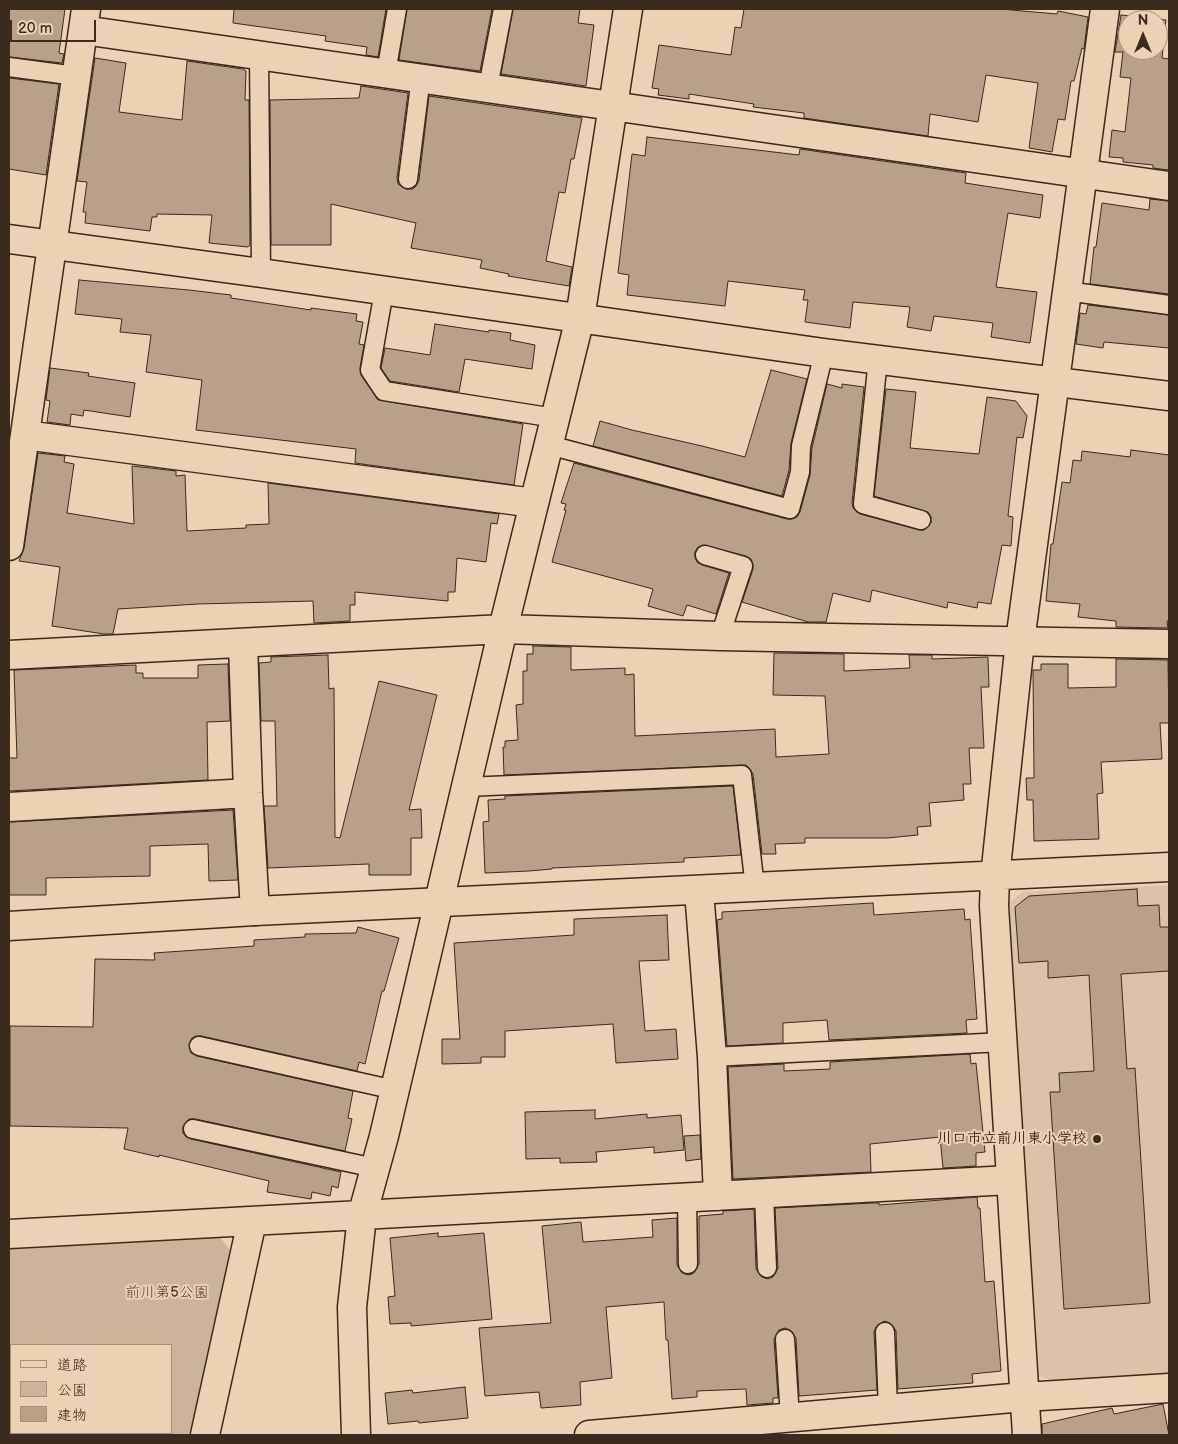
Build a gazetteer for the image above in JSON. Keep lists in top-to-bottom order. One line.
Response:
{"parks":["前川第5公園"],"places":["川口市立前川東小学校"],"legend":["道路","公園","建物"],"scale_bar":"20 m","north":"top"}
